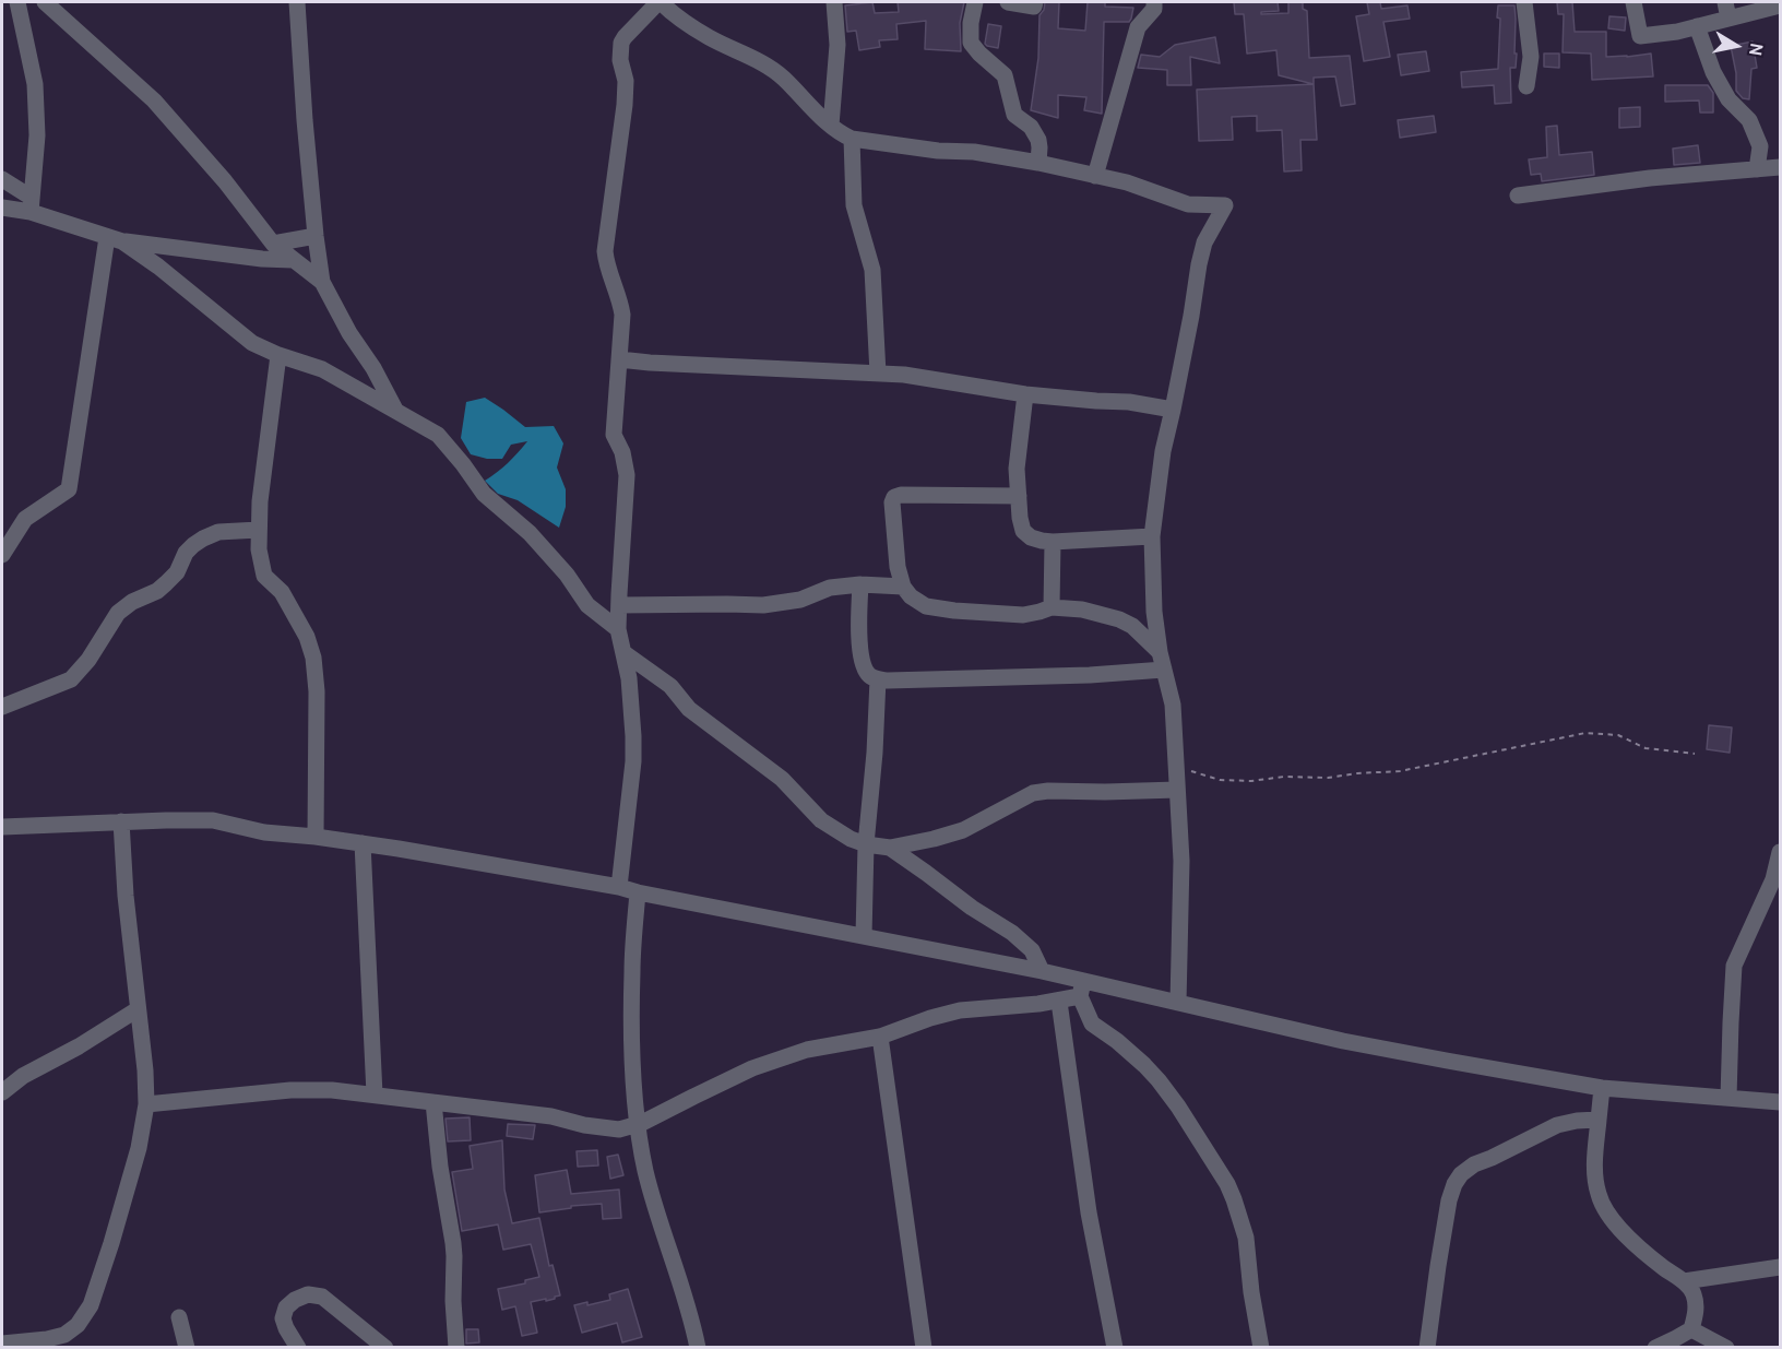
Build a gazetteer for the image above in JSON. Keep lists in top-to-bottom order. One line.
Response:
{"north":"right"}
